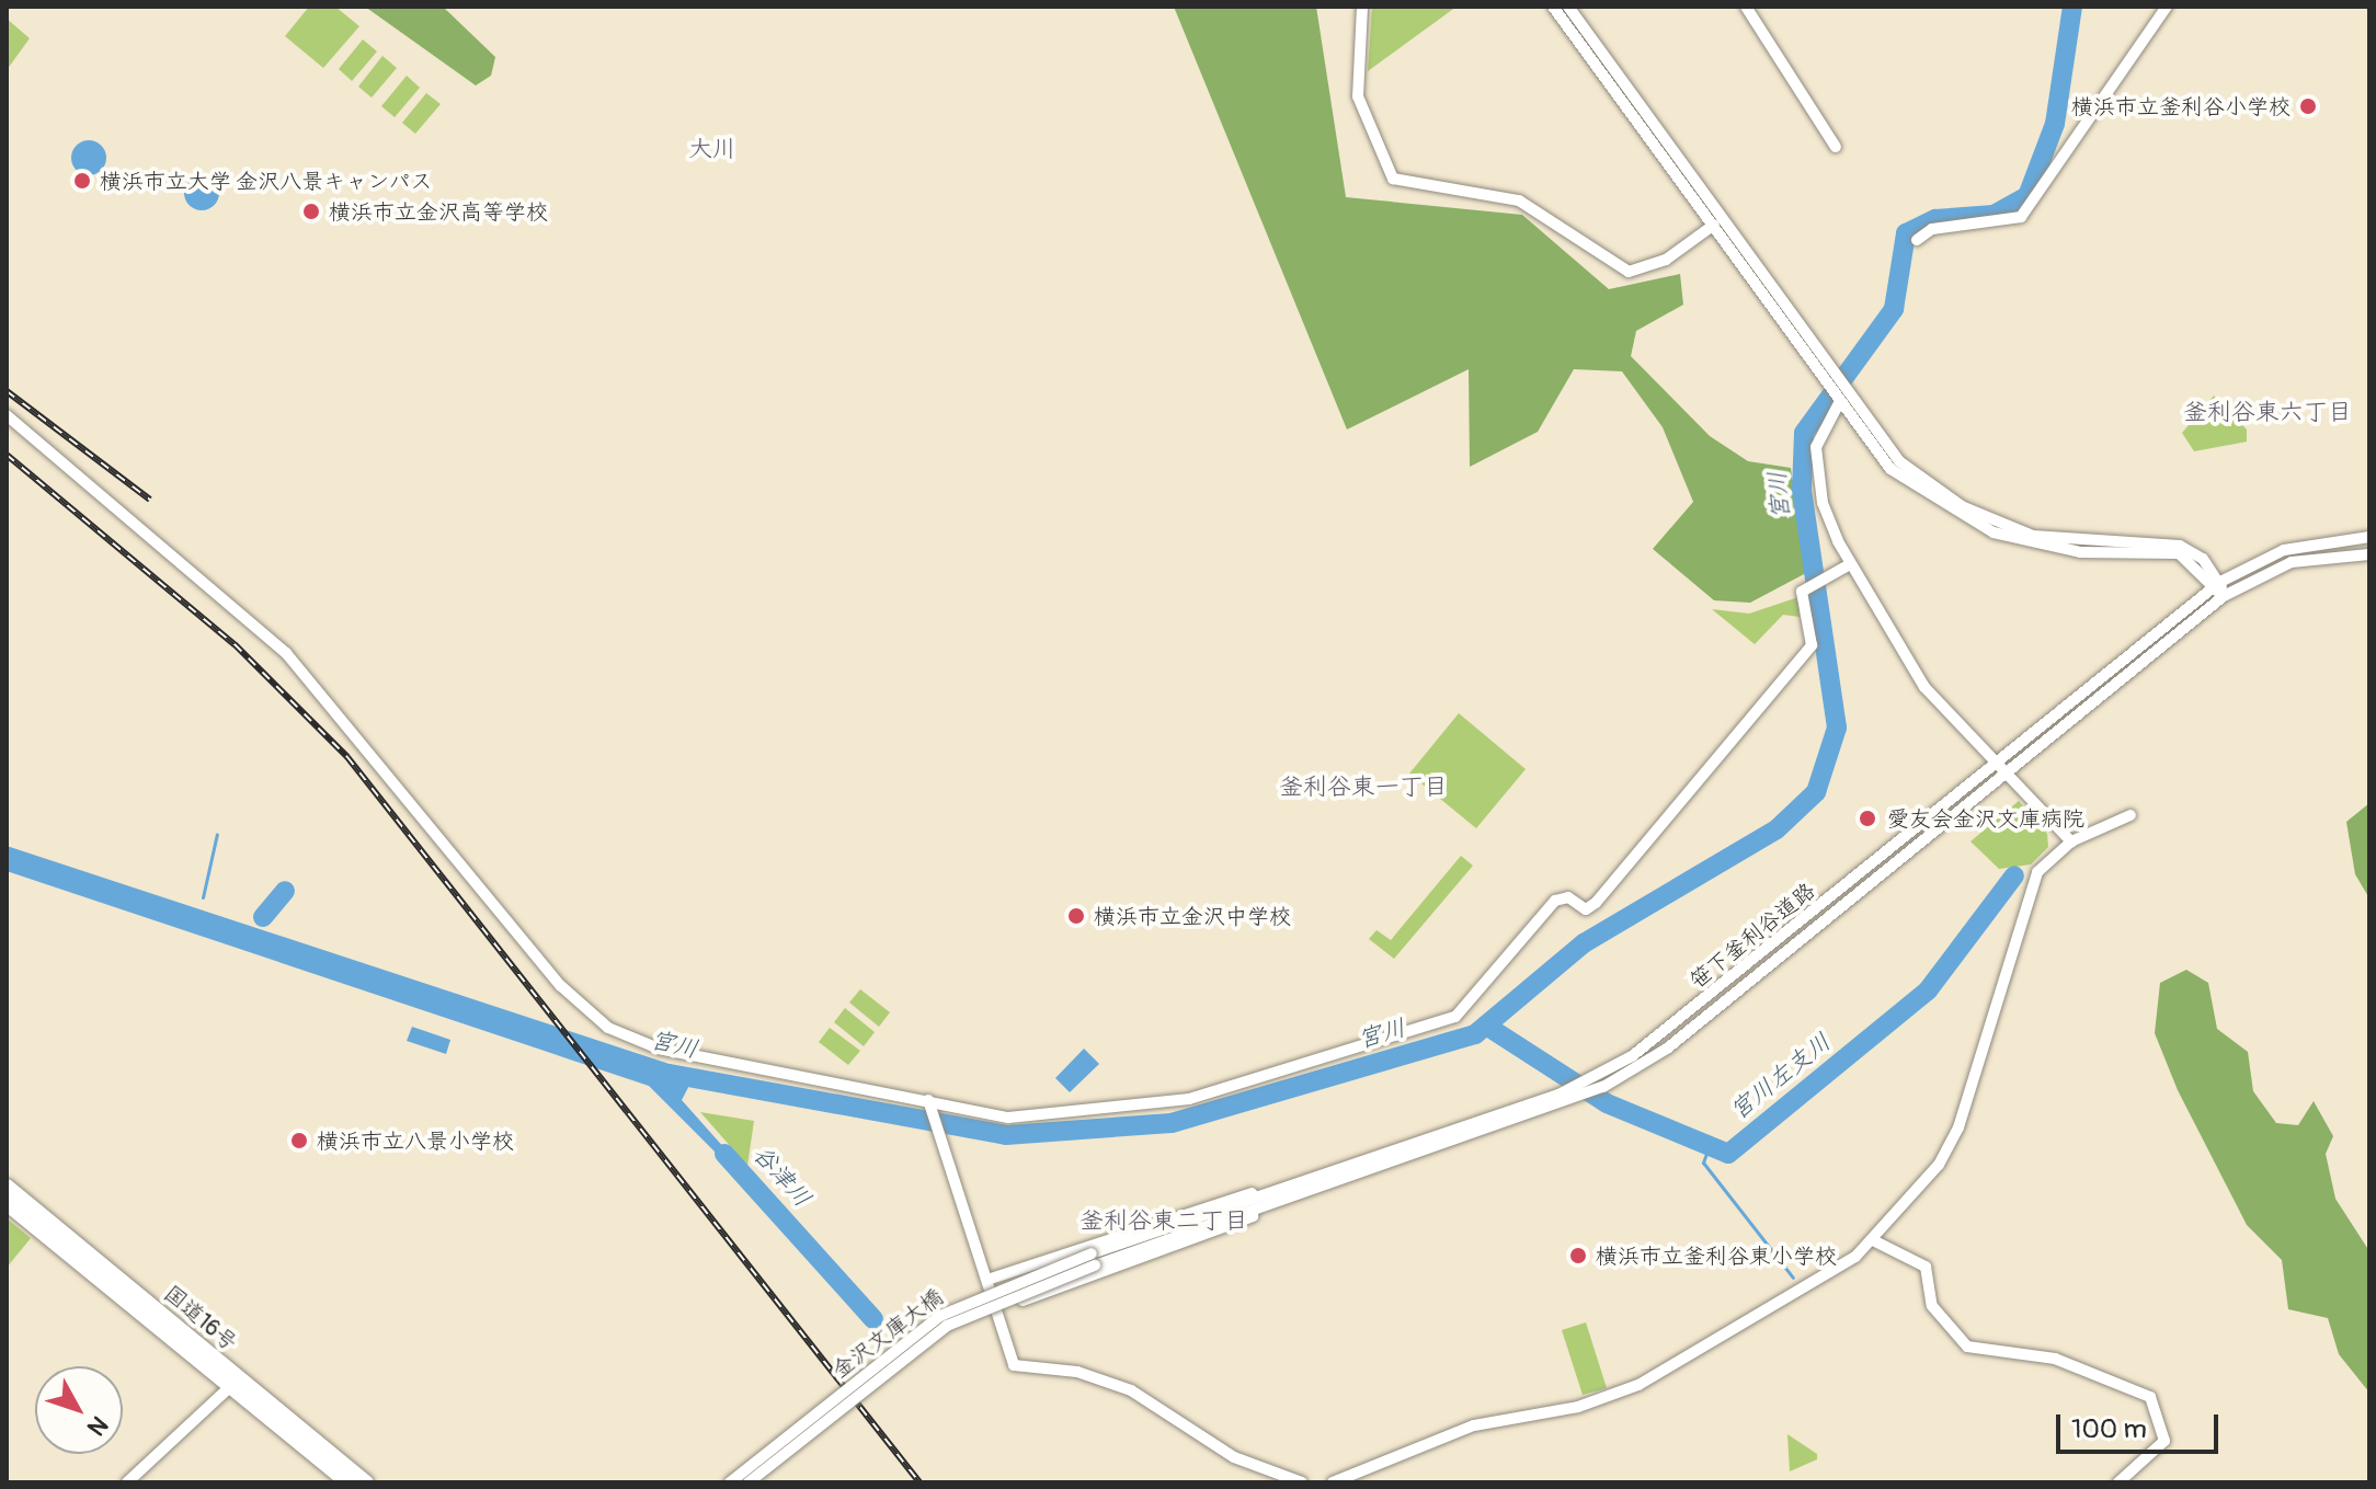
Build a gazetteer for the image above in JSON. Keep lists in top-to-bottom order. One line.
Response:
{"streets":{"highway":["国道16号"],"street":["笹下釜利谷道路","金沢文庫大橋"]},"crossings":[["笹下釜利谷道路","金沢文庫大橋"]],"districts":["大川","釜利谷東六丁目","釜利谷東一丁目","釜利谷東二丁目"],"water":["宮川","宮川左支川","谷津川"],"places":["横浜市立釜利谷小学校","横浜市立大学 金沢八景キャンパス","横浜市立金沢高等学校","愛友会金沢文庫病院","横浜市立金沢中学校","横浜市立八景小学校","横浜市立釜利谷東小学校"],"scale_bar":"100 m","north":"bottom right"}
